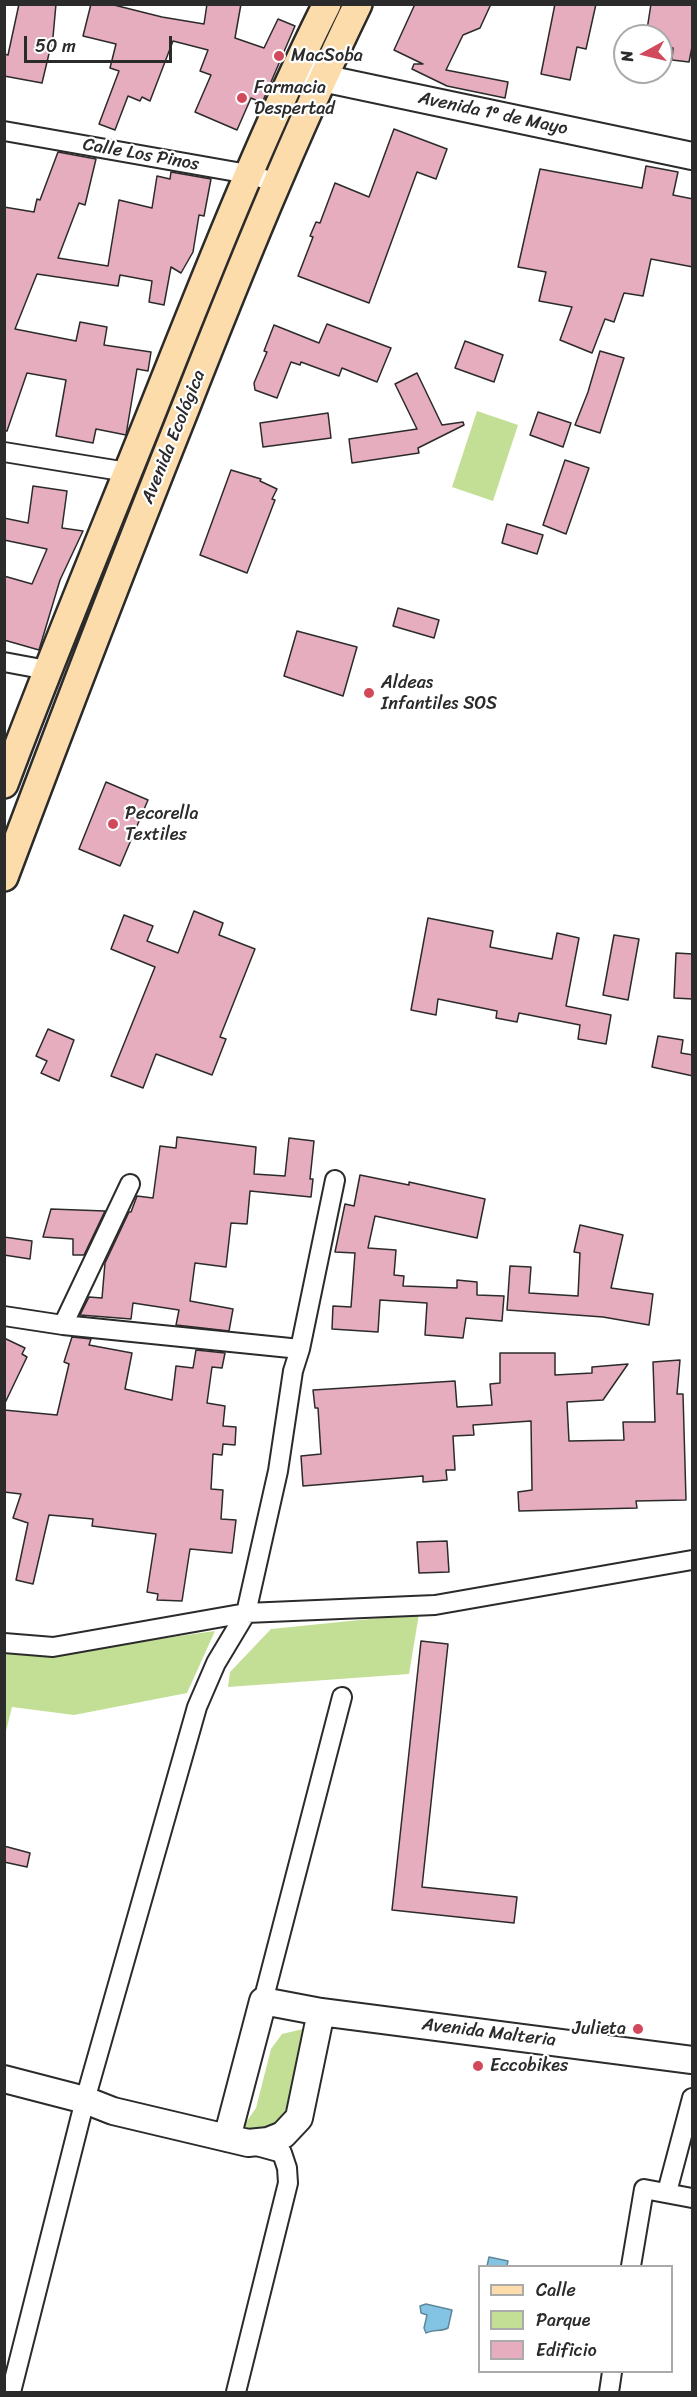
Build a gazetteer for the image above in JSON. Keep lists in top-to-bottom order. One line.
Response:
{"streets":{"main road":["Avenida Ecológica"],"street":["Avenida 1º de Mayo","Calle Los Pinos","Avenida Malteria"]},"crossings":[["Avenida 1º de Mayo","Avenida Ecológica"],["Calle Los Pinos","Avenida Ecológica"]],"places":["MacSoba","Farmacia Despertad","Aldeas Infantiles SOS","Pecorella Textiles","Julieta","Eccobikes"],"legend":["Calle","Parque","Edificio"],"scale_bar":"50 m","north":"left"}
